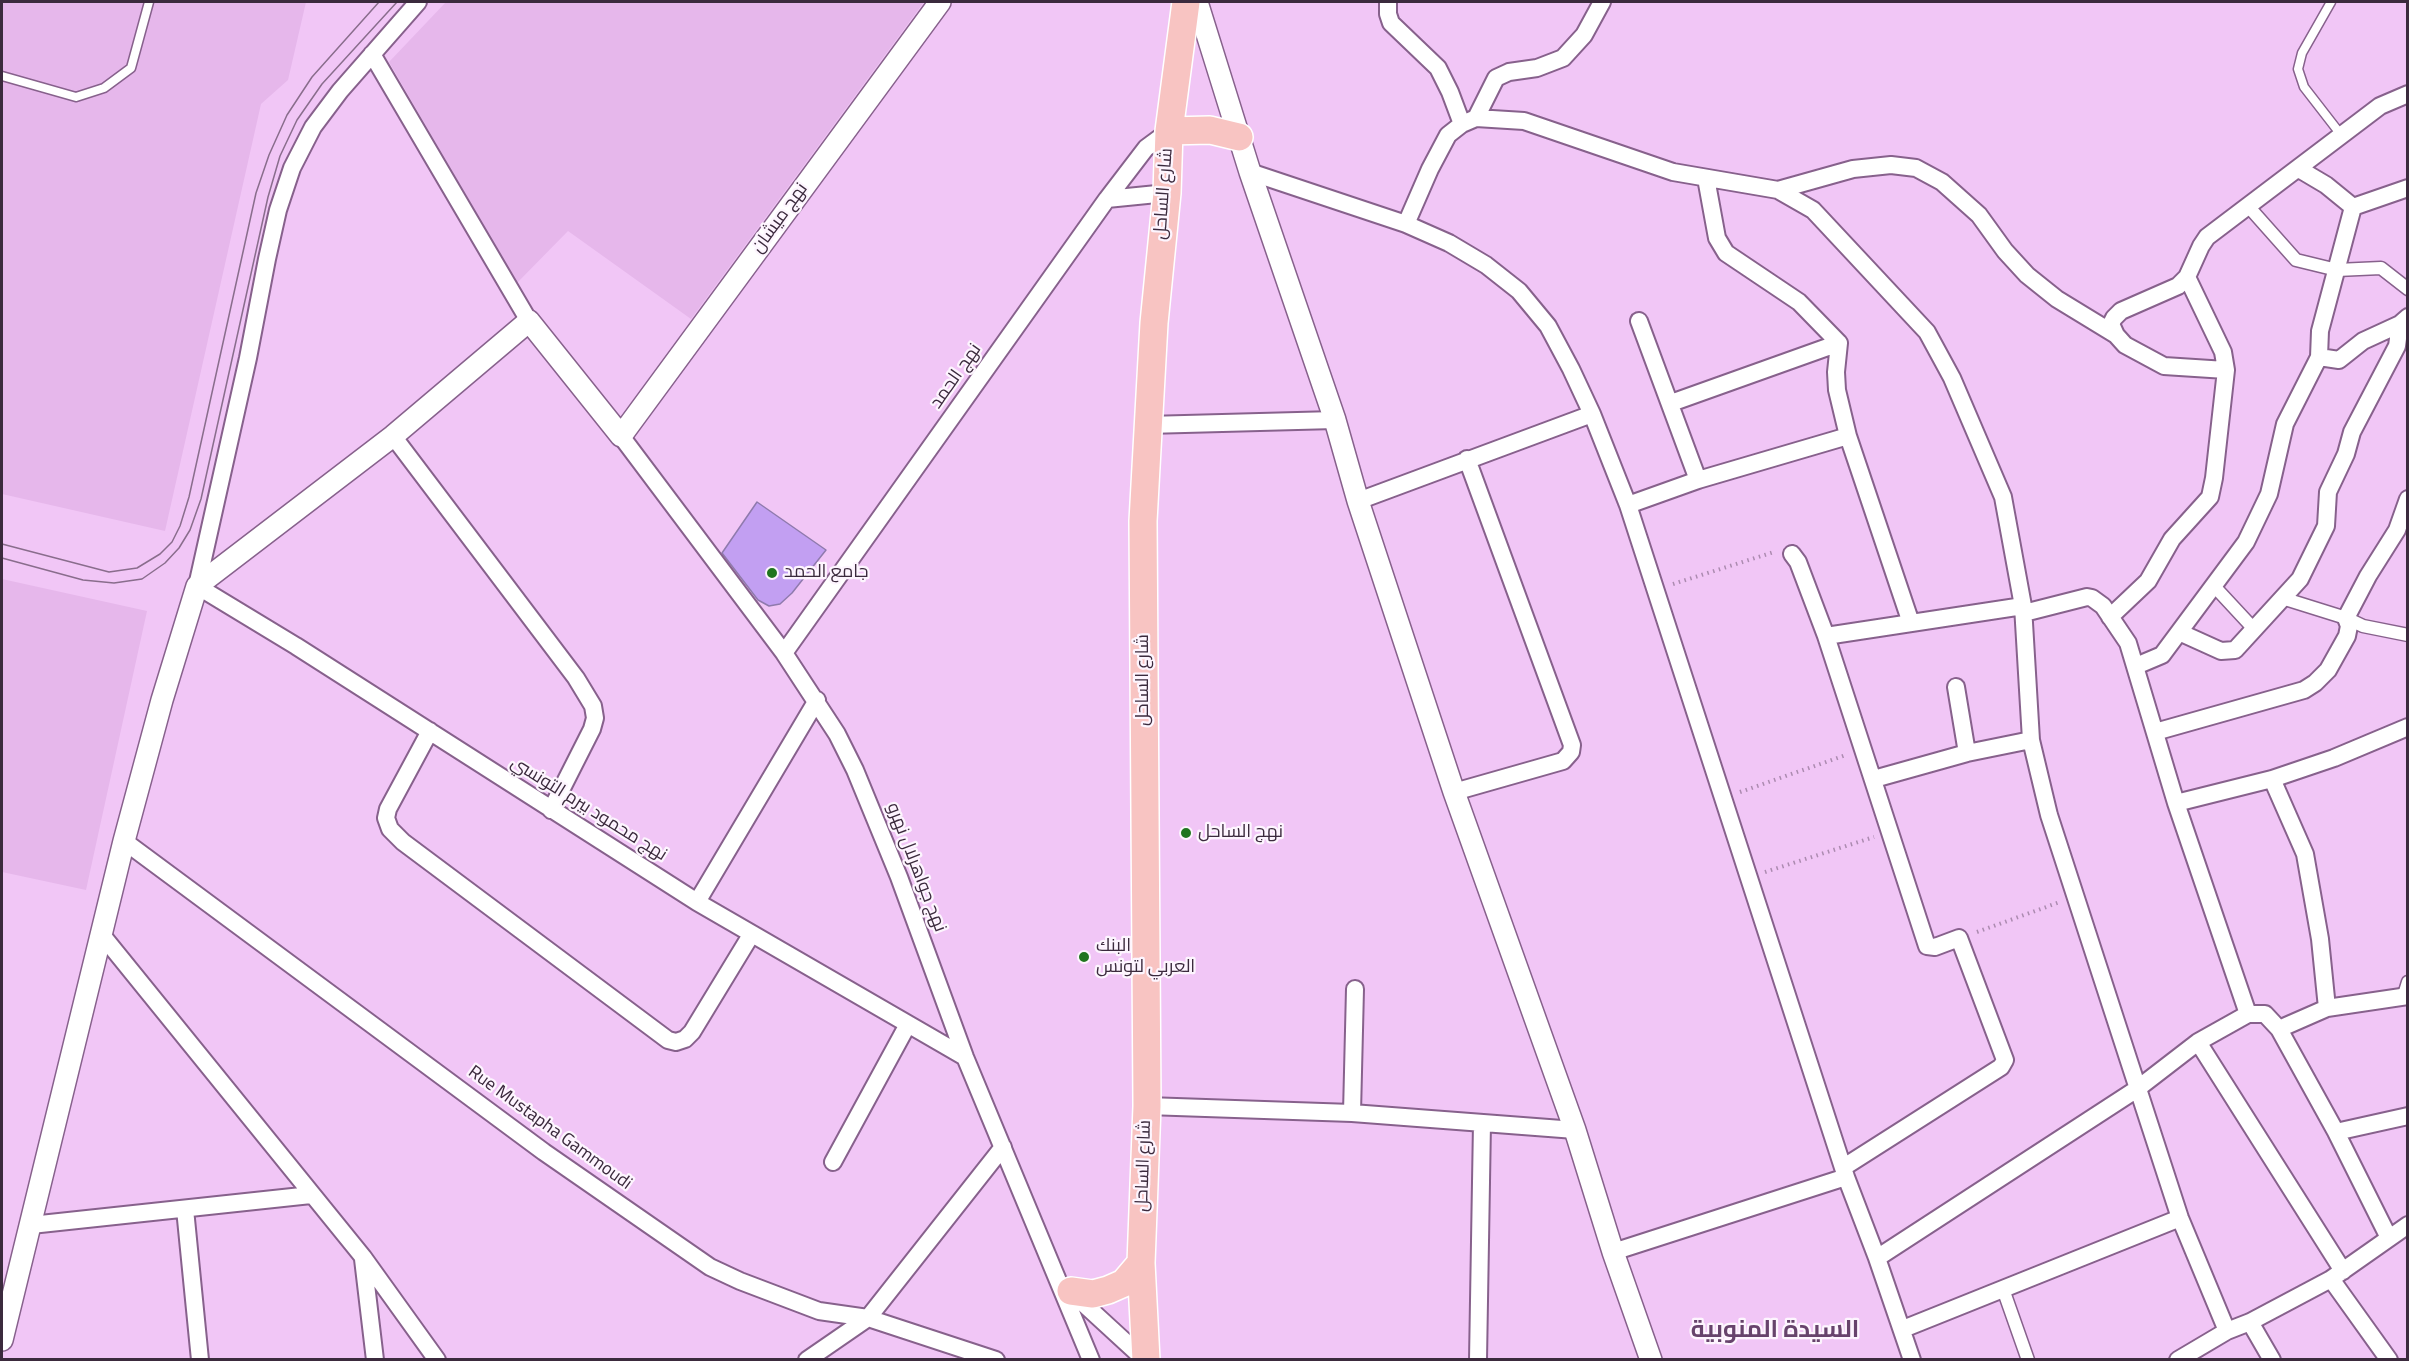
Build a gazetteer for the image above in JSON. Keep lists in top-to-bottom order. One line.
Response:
{"streets":{"main road":["شارع الساحل"],"street":["نهج ميشان","نهج الحمد","نهج محمود بيرم التونسي","نهج جواهرلال نهرو","Rue Mustapha Gammoudi"]},"crossings":[["شارع الساحل","نهج الحمد"],["نهج ميشان","نهج جواهرلال نهرو"],["نهج الحمد","نهج جواهرلال نهرو"],["نهج محمود بيرم التونسي","نهج جواهرلال نهرو"]],"districts":["السيدة المنوبية"],"places":["جامع الحمد","نهج الساحل","البنك العربي لتونس"]}
